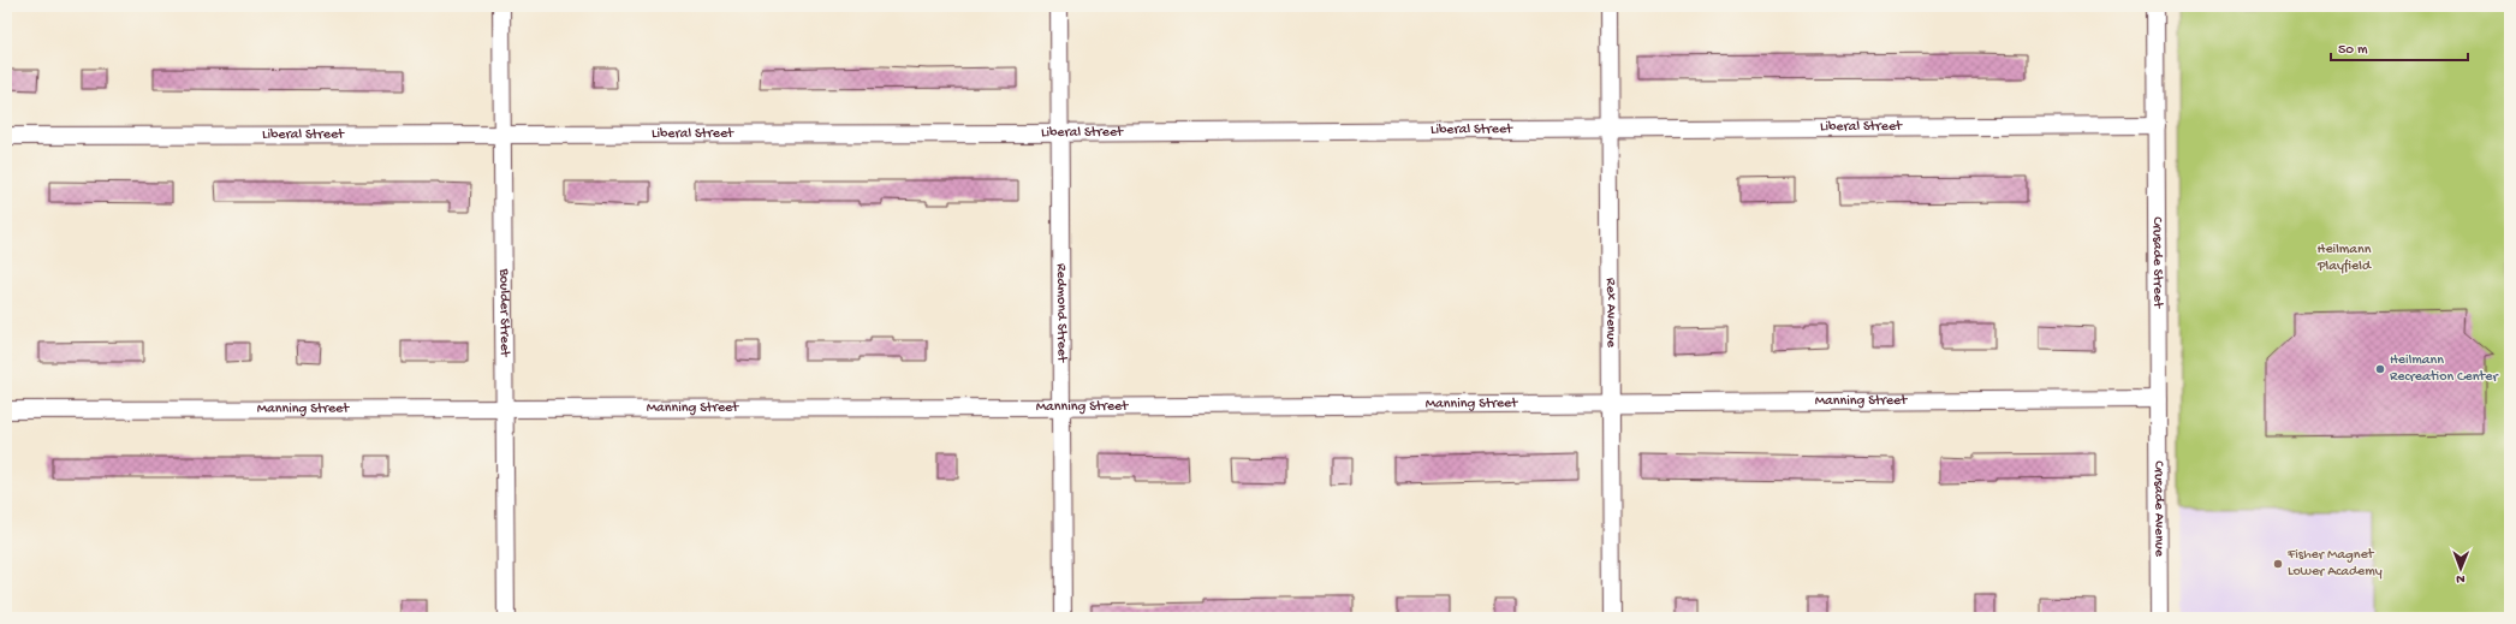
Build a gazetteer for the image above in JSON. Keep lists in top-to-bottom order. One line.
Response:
{"streets":{"street":["Liberal Street","Crusade Street","Redmond Street","Rex Avenue","Boulder Street","Manning Street","Crusade Avenue"]},"crossings":[["Liberal Street","Crusade Street"],["Liberal Street","Redmond Street"],["Liberal Street","Rex Avenue"],["Liberal Street","Boulder Street"],["Crusade Street","Manning Street"],["Crusade Street","Crusade Avenue"],["Redmond Street","Manning Street"],["Rex Avenue","Manning Street"],["Boulder Street","Manning Street"],["Manning Street","Crusade Avenue"]],"parks":["Heilmann Playfield"],"places":["Heilmann Recreation Center","Fisher Magnet Lower Academy"],"scale_bar":"50 m","north":"bottom"}
